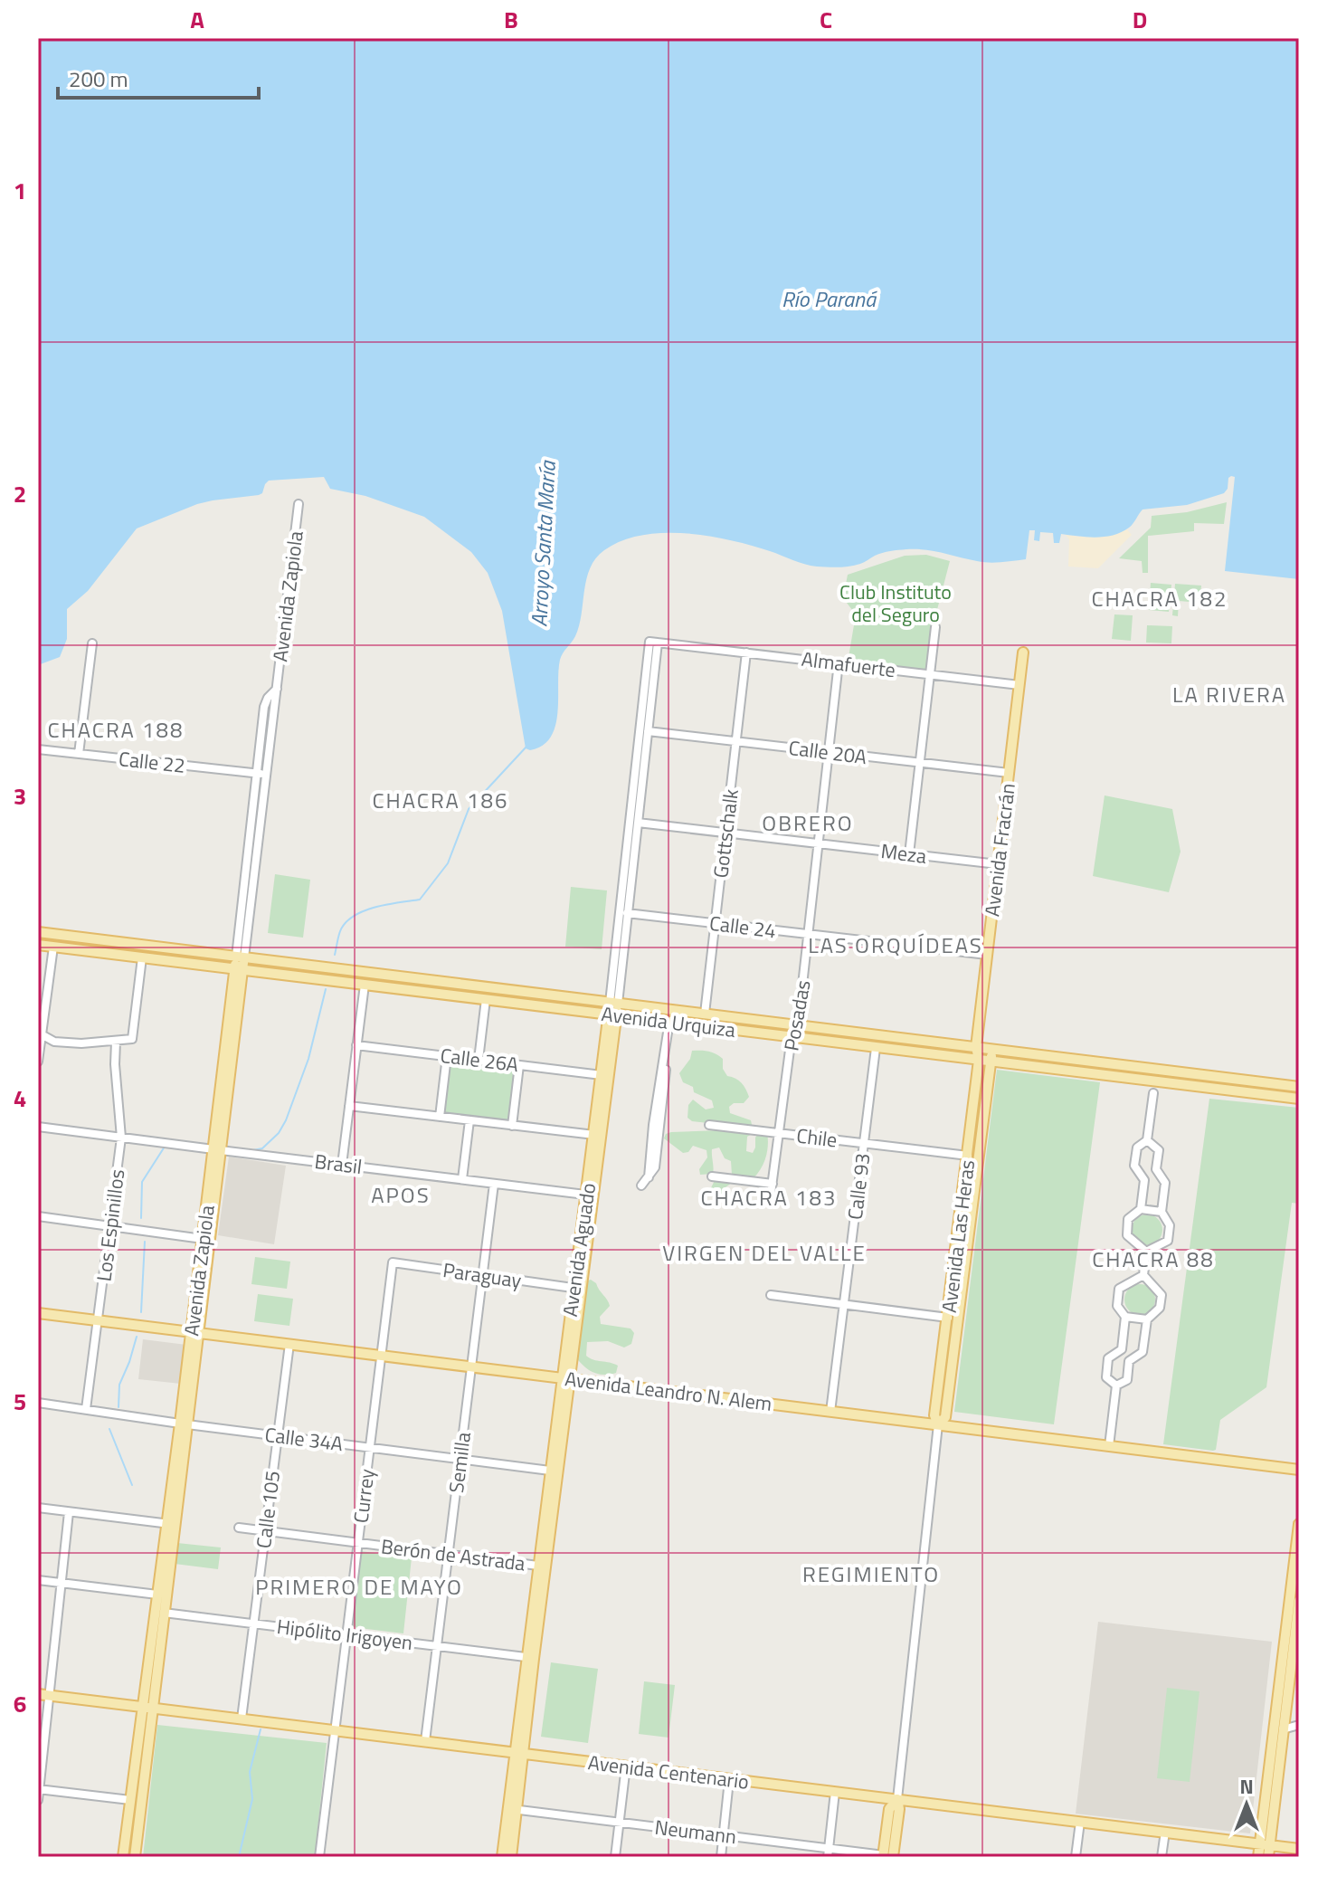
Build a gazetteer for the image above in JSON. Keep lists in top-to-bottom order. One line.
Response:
{"streets":{"main road":["Avenida Zapiola","Avenida Fracrán","Avenida Urquiza","Avenida Las Heras","Avenida Aguado","Avenida Leandro N. Alem","Avenida Centenario"],"street":["Almafuerte","Calle 20A","Calle 22","Gottschalk","Meza","Calle 24","Posadas","Calle 26A","Chile","Brasil","Calle 93","Los Espinillos","Paraguay","Calle 34A","Semilla","Currey","Calle 105","Berón de Astrada","Hipólito Irigoyen","Neumann"]},"crossings":[["Avenida Zapiola","Calle 22"],["Avenida Zapiola","Avenida Urquiza"],["Avenida Zapiola","Brasil"],["Avenida Zapiola","Avenida Leandro N. Alem"],["Avenida Zapiola","Calle 34A"],["Avenida Zapiola","Hipólito Irigoyen"],["Avenida Zapiola","Avenida Centenario"],["Almafuerte","Gottschalk"],["Almafuerte","Avenida Fracrán"],["Almafuerte","Posadas"],["Almafuerte","Avenida Aguado"],["Calle 20A","Gottschalk"],["Calle 20A","Avenida Fracrán"],["Calle 20A","Posadas"],["Calle 20A","Avenida Aguado"],["Gottschalk","Meza"],["Gottschalk","Calle 24"],["Gottschalk","Avenida Urquiza"],["Avenida Fracrán","Meza"],["Avenida Fracrán","Calle 24"],["Avenida Fracrán","Avenida Urquiza"],["Avenida Fracrán","Avenida Las Heras"],["Meza","Posadas"],["Meza","Avenida Aguado"],["Calle 24","Posadas"],["Calle 24","Avenida Aguado"],["Posadas","Avenida Urquiza"],["Posadas","Chile"],["Avenida Urquiza","Calle 93"],["Avenida Urquiza","Avenida Las Heras"],["Avenida Urquiza","Avenida Aguado"],["Calle 26A","Avenida Aguado"],["Chile","Calle 93"],["Chile","Avenida Las Heras"],["Brasil","Los Espinillos"],["Brasil","Avenida Aguado"],["Brasil","Semilla"],["Calle 93","Avenida Leandro N. Alem"],["Los Espinillos","Avenida Leandro N. Alem"],["Los Espinillos","Calle 34A"],["Avenida Las Heras","Avenida Leandro N. Alem"],["Avenida Las Heras","Avenida Centenario"],["Avenida Las Heras","Neumann"],["Avenida Aguado","Paraguay"],["Avenida Aguado","Avenida Leandro N. Alem"],["Avenida Aguado","Calle 34A"],["Avenida Aguado","Berón de Astrada"],["Avenida Aguado","Hipólito Irigoyen"],["Avenida Aguado","Avenida Centenario"],["Avenida Aguado","Neumann"],["Paraguay","Semilla"],["Paraguay","Currey"],["Avenida Leandro N. Alem","Semilla"],["Avenida Leandro N. Alem","Currey"],["Avenida Leandro N. Alem","Calle 105"],["Calle 34A","Semilla"],["Calle 34A","Currey"],["Calle 34A","Calle 105"],["Semilla","Berón de Astrada"],["Semilla","Hipólito Irigoyen"],["Semilla","Avenida Centenario"],["Currey","Berón de Astrada"],["Currey","Hipólito Irigoyen"],["Currey","Avenida Centenario"],["Calle 105","Berón de Astrada"],["Calle 105","Hipólito Irigoyen"],["Calle 105","Avenida Centenario"]],"districts":["CHACRA 182","LA RIVERA","CHACRA 188","CHACRA 186","OBRERO","LAS ORQUÍDEAS","APOS","CHACRA 183","VIRGEN DEL VALLE","CHACRA 88","REGIMIENTO","PRIMERO DE MAYO"],"water":["Río Paraná","Arroyo Santa María"],"parks":["Club Instituto del Seguro"],"scale_bar":"200 m","north":"top","grid":{"columns":["A","B","C","D"],"rows":["1","2","3","4","5","6"]}}
